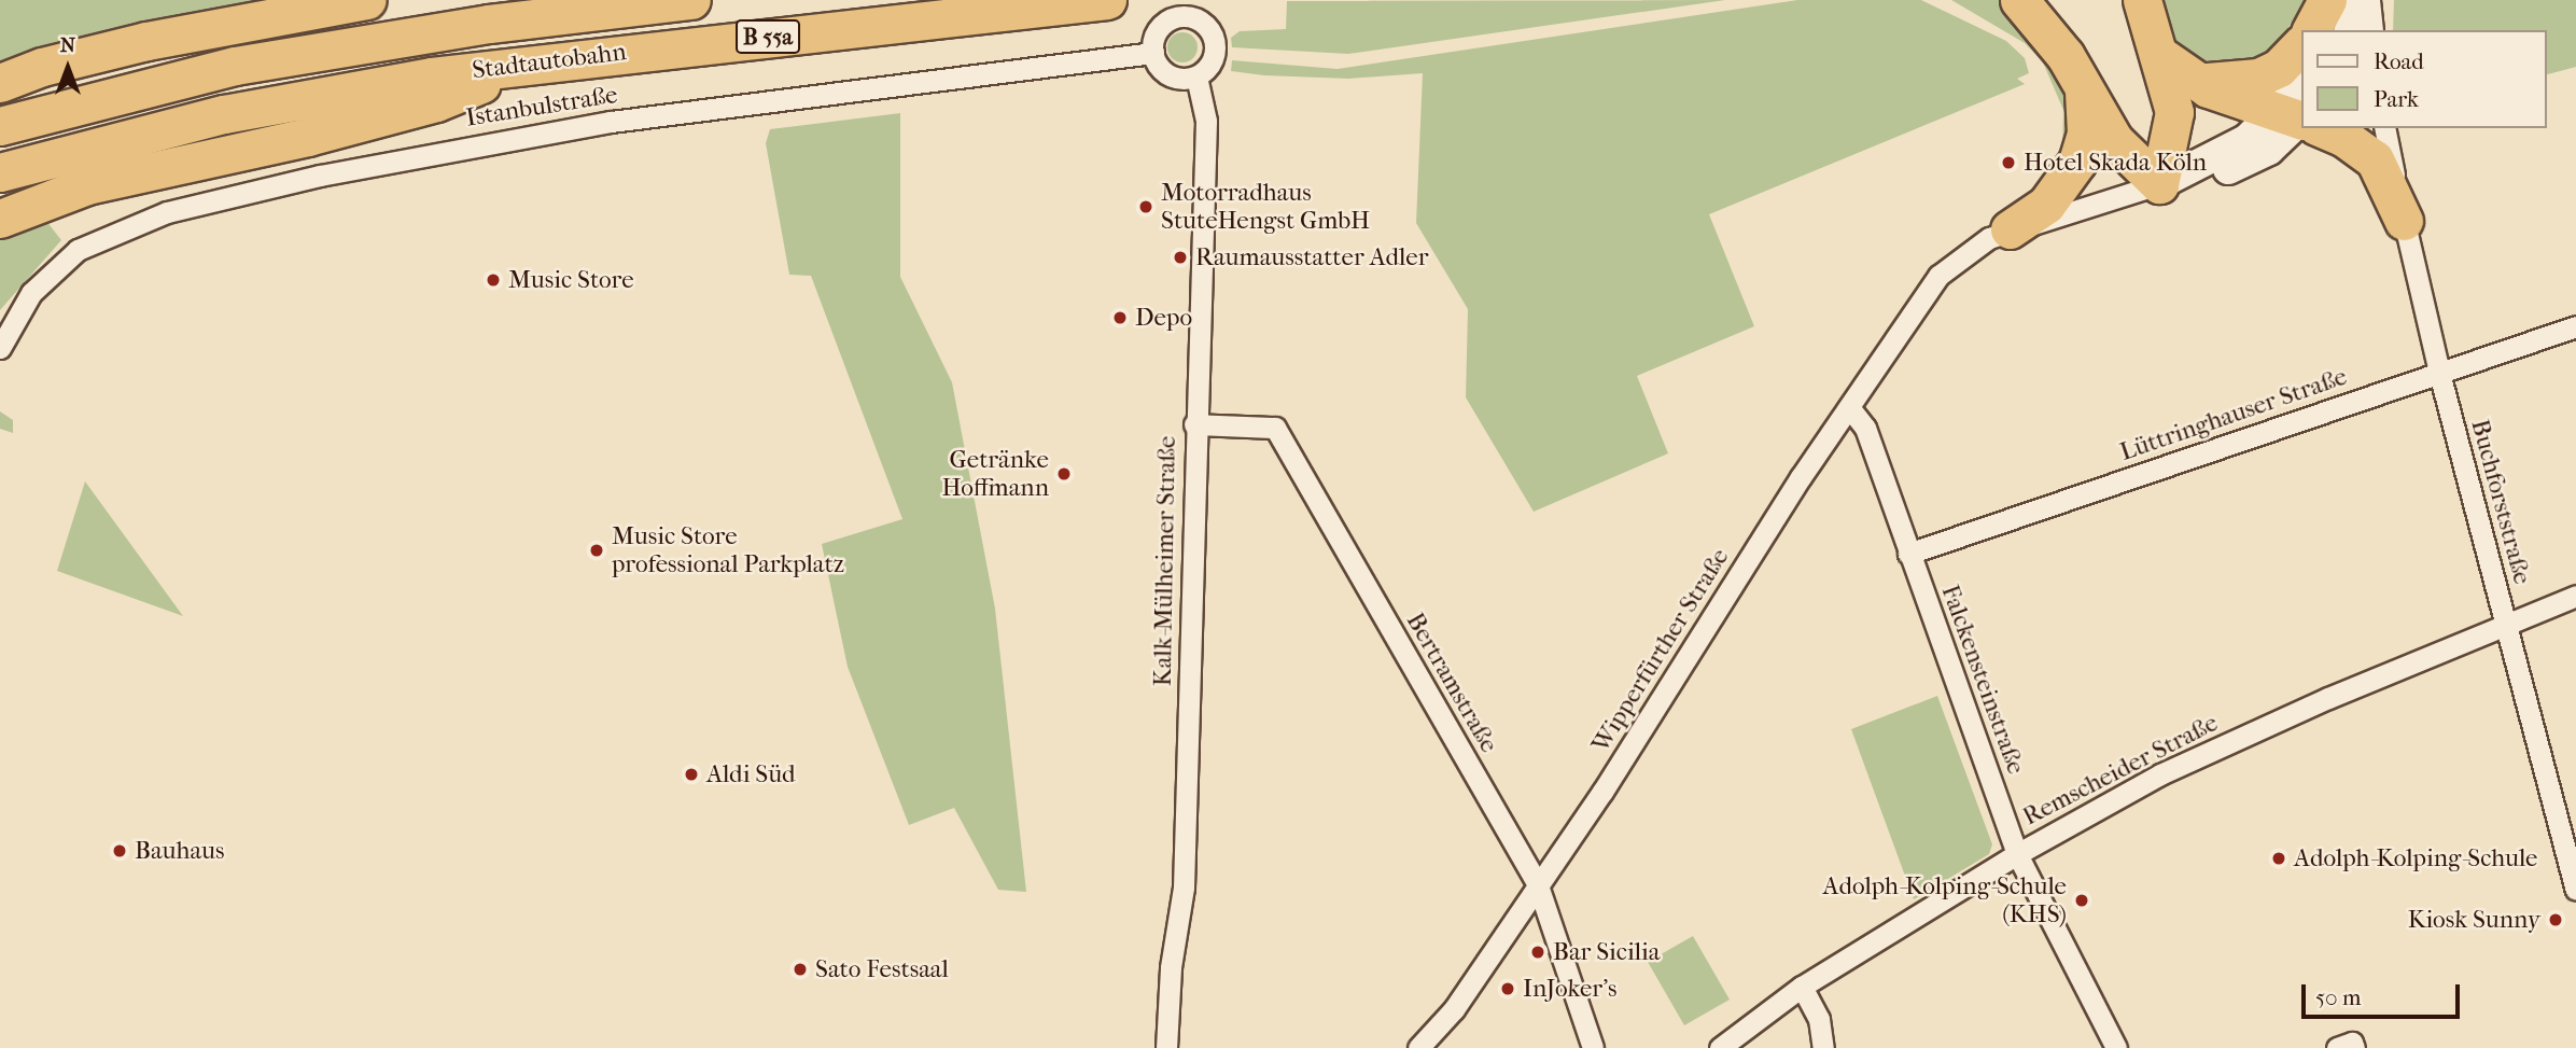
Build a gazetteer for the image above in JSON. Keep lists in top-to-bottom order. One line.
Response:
{"streets":{"highway":["B 55a","Stadtautobahn"],"street":["Istanbulstraße","Lüttringhauser Straße","Buchforststraße","Kalk-Mülheimer Straße","Wipperfürther Straße","Falckensteinstraße","Bertramstraße","Remscheider Straße"]},"crossings":[["Istanbulstraße","Kalk-Mülheimer Straße"],["Lüttringhauser Straße","Buchforststraße"],["Lüttringhauser Straße","Falckensteinstraße"],["Buchforststraße","Remscheider Straße"],["Kalk-Mülheimer Straße","Bertramstraße"],["Wipperfürther Straße","Falckensteinstraße"],["Wipperfürther Straße","Bertramstraße"],["Falckensteinstraße","Remscheider Straße"]],"places":["Hotel Skada Köln","Motorradhaus StuteHengst GmbH","Raumausstatter Adler","Music Store","Depo","Getränke Hoffmann","Music Store professional Parkplatz","Aldi Süd","Bauhaus","Adolph-Kolping-Schule","Adolph-Kolping-Schule (KHS)","Kiosk Sunny","Bar Sicilia","Sato Festsaal","InJoker's"],"legend":["Road","Park"],"scale_bar":"50 m","north":"top"}
